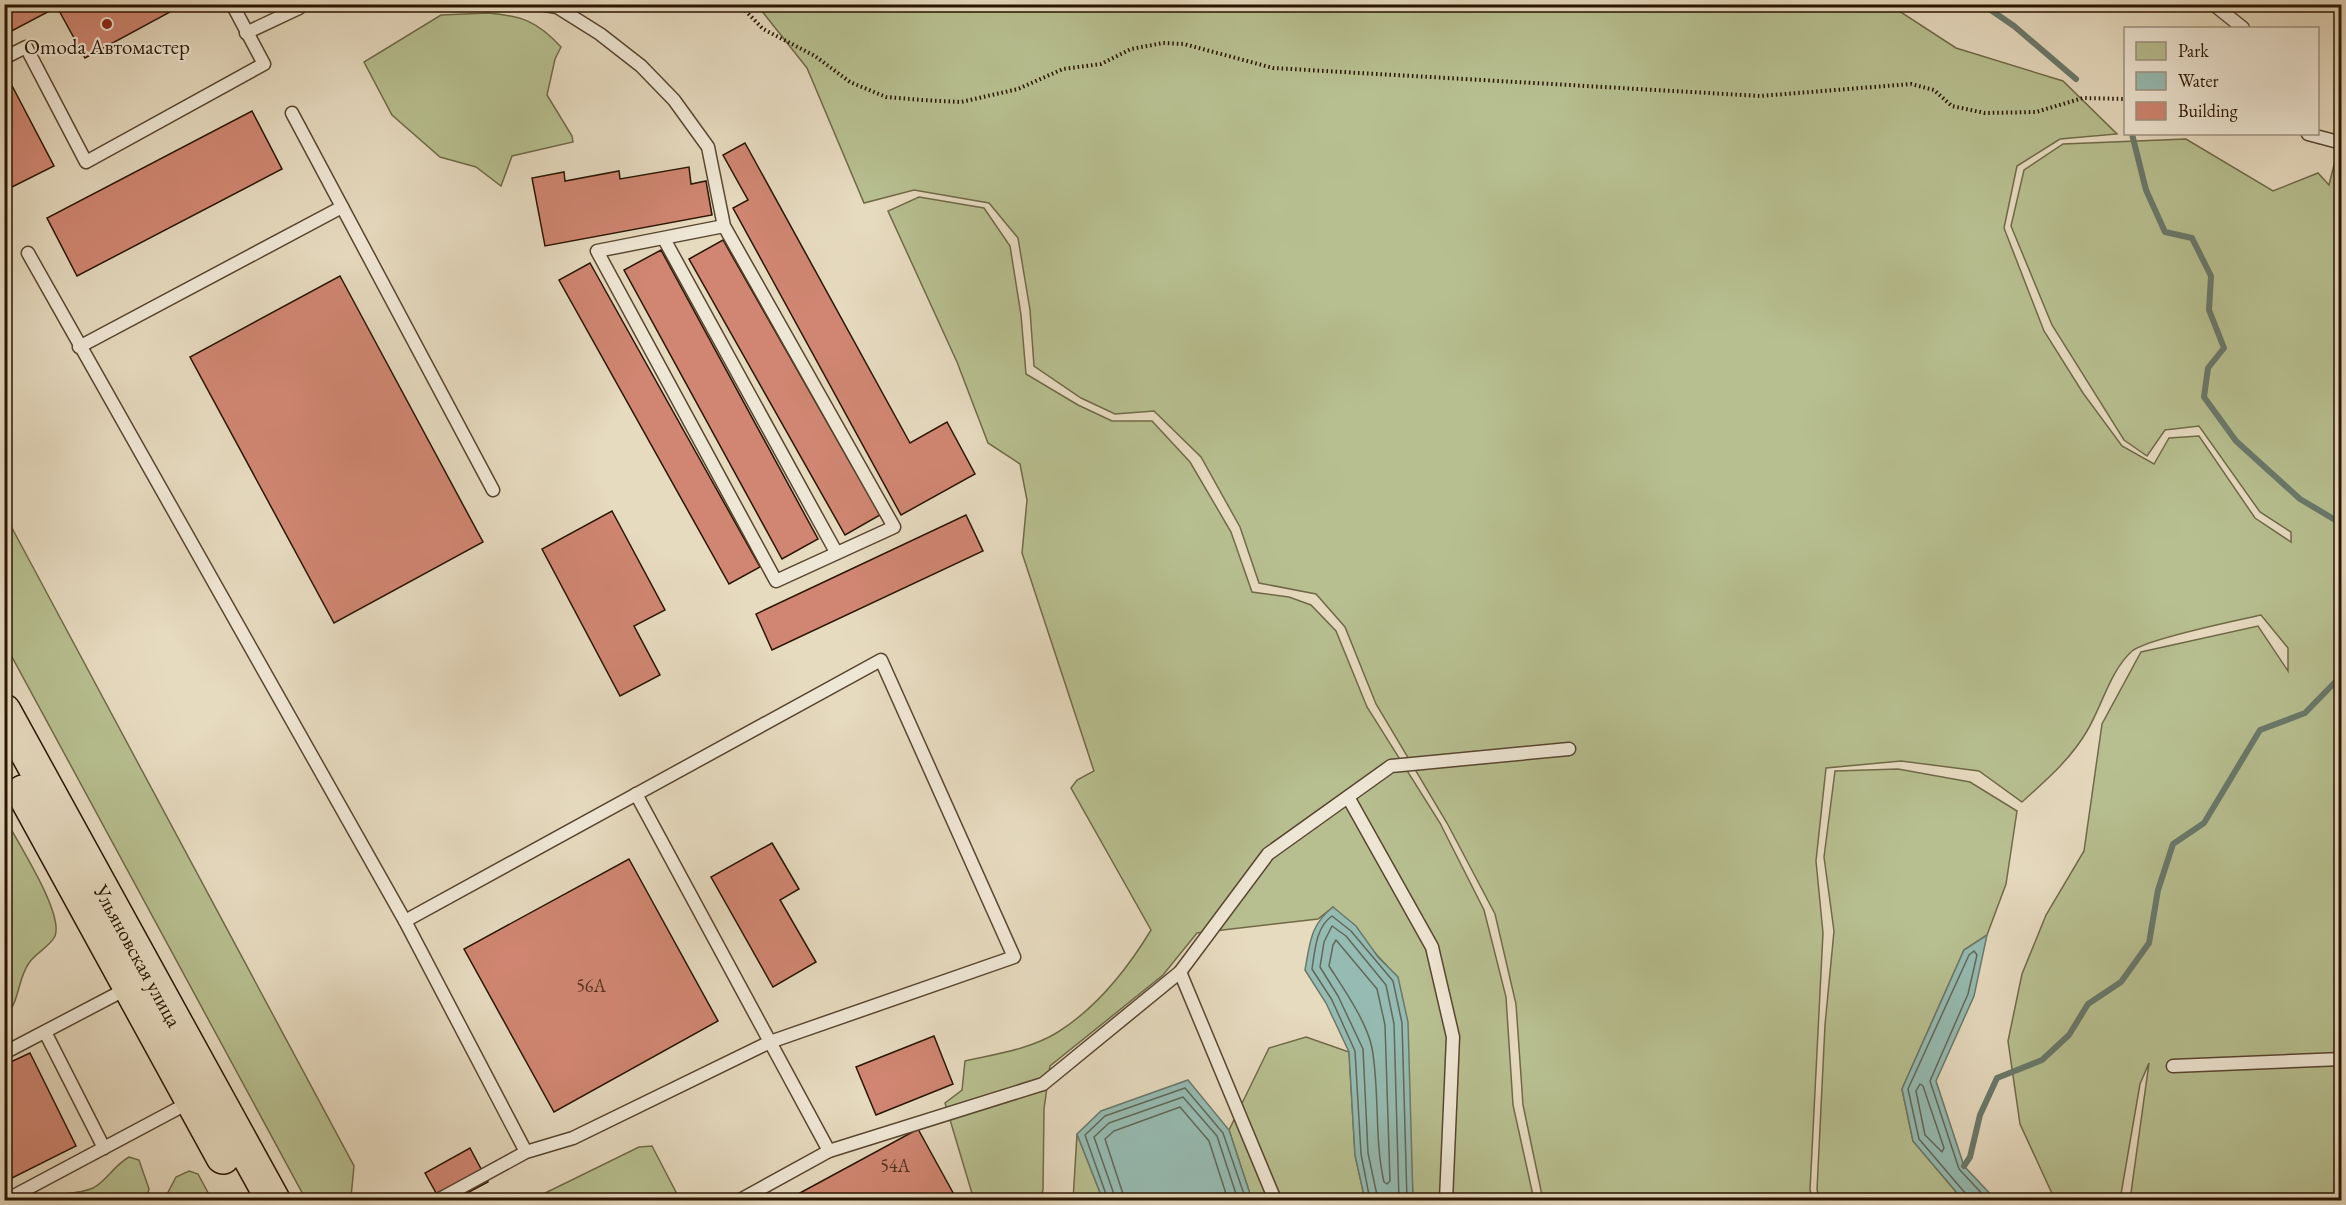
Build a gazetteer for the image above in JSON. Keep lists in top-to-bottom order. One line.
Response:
{"streets":{"highway":["Ульяновская улица"]},"places":["Omoda Автомастер"],"house_numbers":["56А","54А"],"legend":["Park","Water","Building"]}
